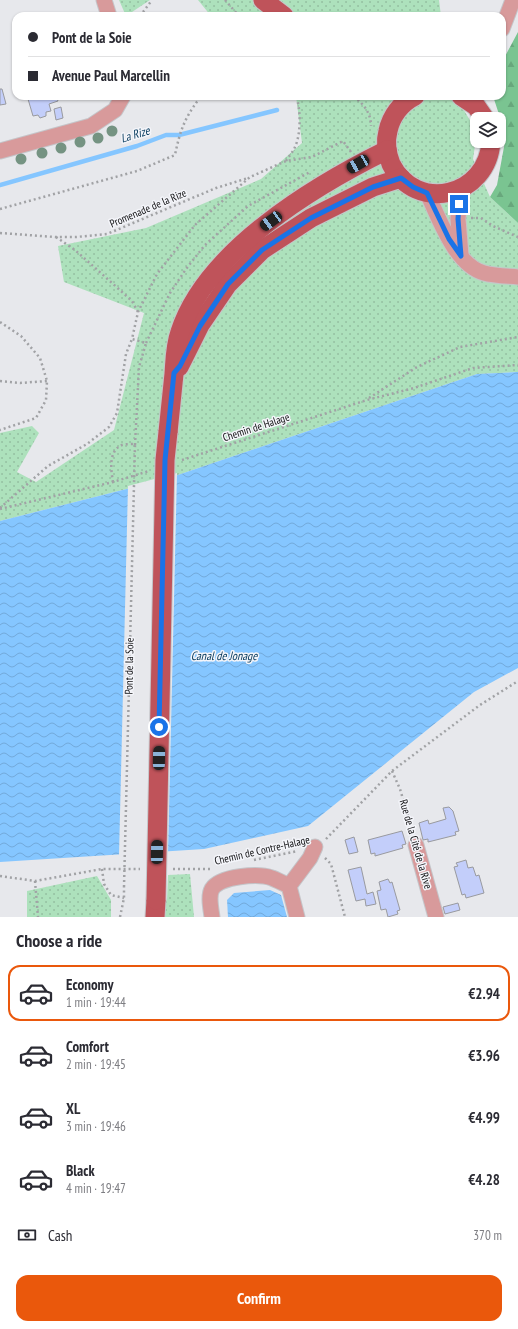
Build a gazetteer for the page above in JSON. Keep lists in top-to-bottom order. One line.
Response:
{"streets":{"street":["Rue de la Cité de la Rive"],"path":["Promenade de la Rize","Chemin de Halage","Pont de la Soie","Chemin de Contre-Halage"]},"crossings":[["Rue de la Cité de la Rive","Chemin de Contre-Halage"]],"water":["La Rize","Canal de Jonage"],"page":{"banner":["Pont de la Soie","Avenue Paul Marcellin"],"heading":"Choose a ride","list":[{"name":"Economy","note":"1 min · 19:44","value":"€2.94"},{"name":"Comfort","note":"2 min · 19:45","value":"€3.96"},{"name":"XL","note":"3 min · 19:46","value":"€4.99"},{"name":"Black","note":"4 min · 19:47","value":"€4.28"}],"pay":["Cash","370 m"],"buttons":"Confirm"}}
